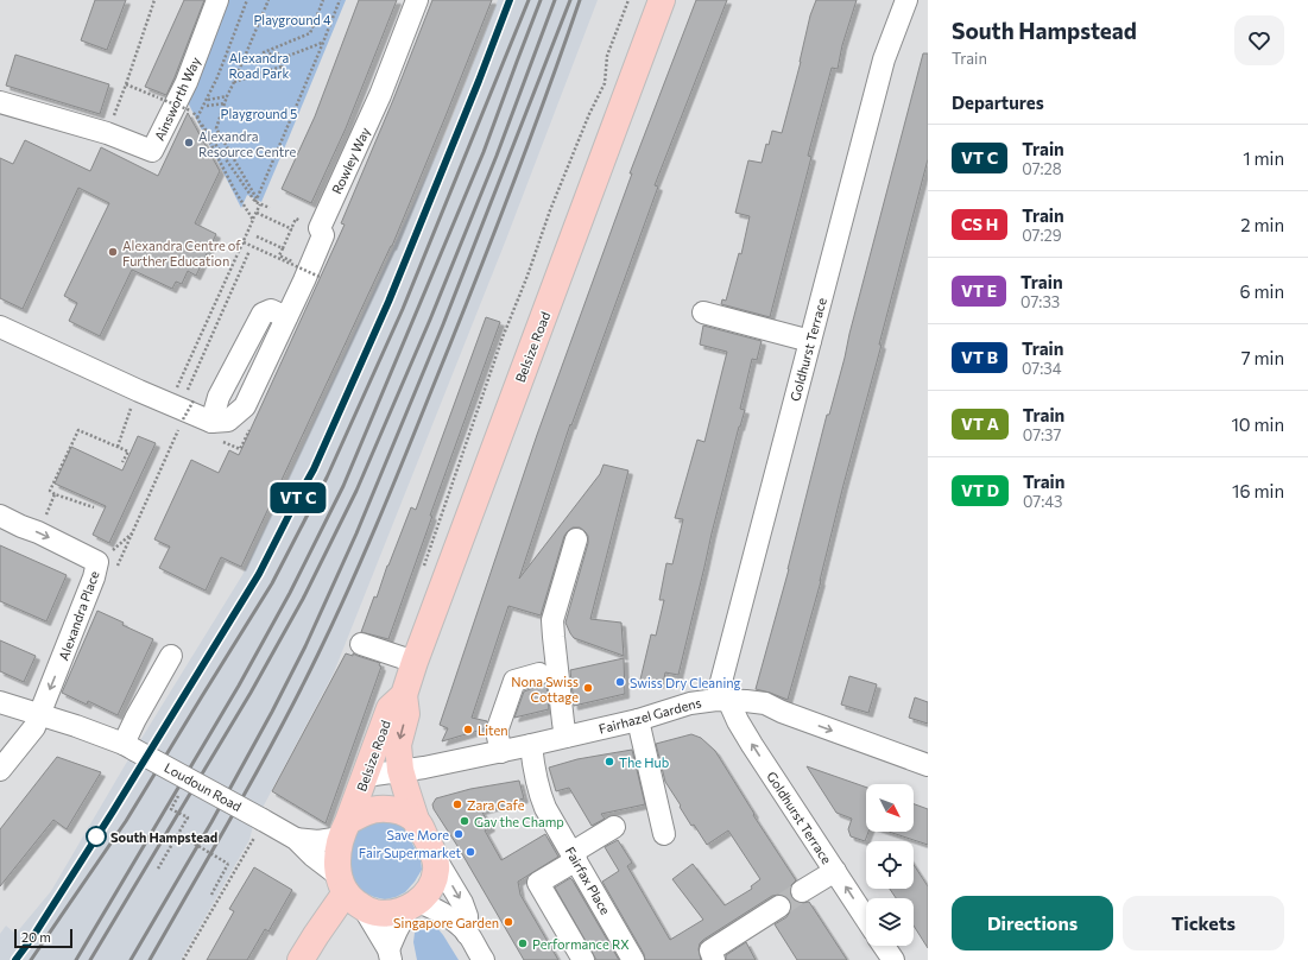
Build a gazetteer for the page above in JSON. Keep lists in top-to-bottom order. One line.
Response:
{"streets":{"main road":["Belsize Road"],"street":["Ainsworth Way","Rowley Way","Goldhurst Terrace","Alexandra Place","Fairhazel Gardens","Loudoun Road","Fairfax Place"]},"crossings":[["Belsize Road","Fairhazel Gardens"],["Belsize Road","Loudoun Road"],["Goldhurst Terrace","Fairhazel Gardens"],["Alexandra Place","Loudoun Road"],["Fairhazel Gardens","Fairfax Place"]],"one_way":["Fairhazel Gardens"],"parks":["Playground 4","Alexandra Road Park","Playground 5"],"places":["Alexandra Resource Centre","Alexandra Centre of Further Education","Swiss Dry Cleaning","Nona Swiss Cottage","Liten","The Hub","Zara Cafe","Gav the Champ","Save More","South Hampstead","Fair Supermarket","Singapore Garden","Performance RX"],"scale_bar":"20 m","north":"bottom right","page":{"on_map":"VT C","heading":[["South Hampstead","Train"],"Departures"],"list":[{"mark":"VT C","name":"Train","note":"07:28","value":"1 min"},{"mark":"CS H","name":"Train","note":"07:29","value":"2 min"},{"mark":"VT E","name":"Train","note":"07:33","value":"6 min"},{"mark":"VT B","name":"Train","note":"07:34","value":"7 min"},{"mark":"VT A","name":"Train","note":"07:37","value":"10 min"},{"mark":"VT D","name":"Train","note":"07:43","value":"16 min"}],"buttons":["Directions","Tickets"],"scale":"20 m"}}
